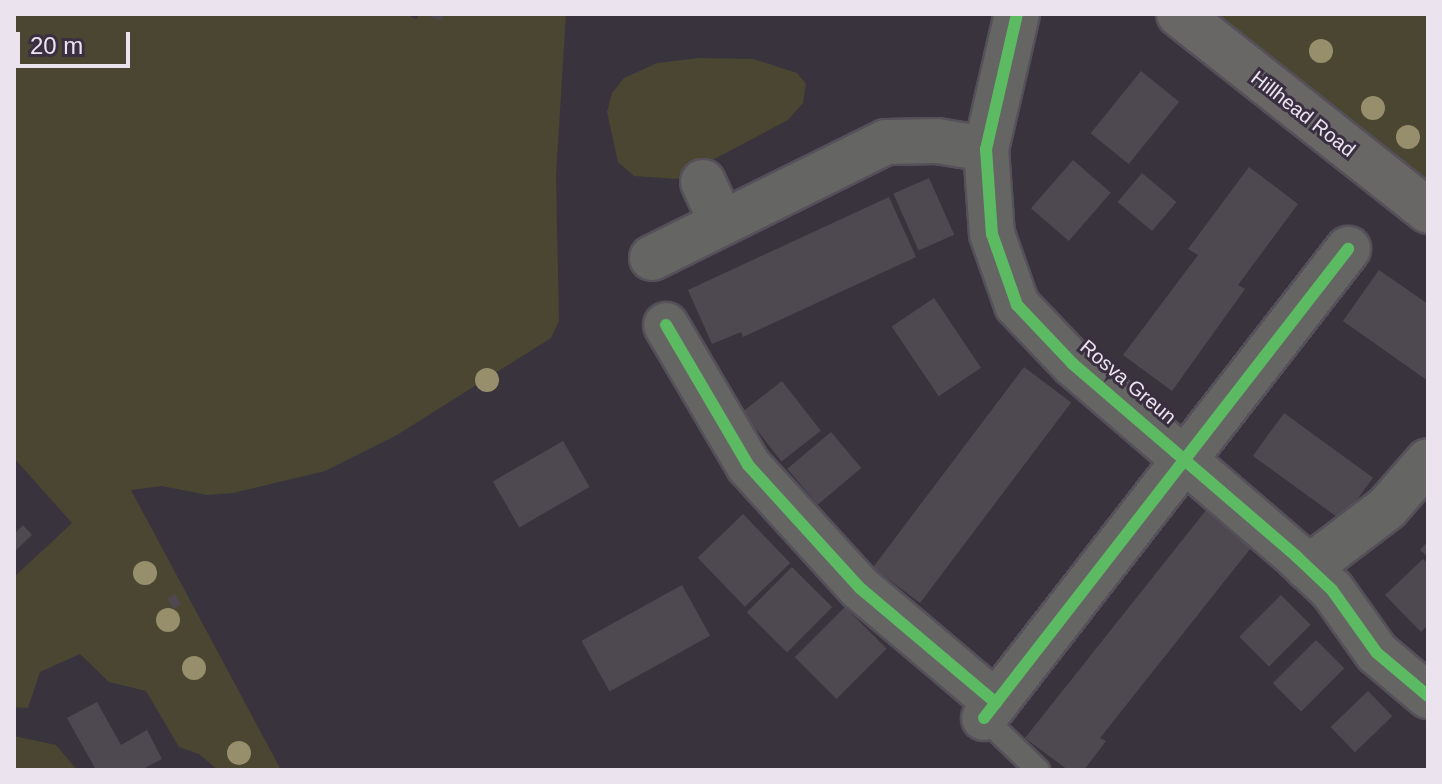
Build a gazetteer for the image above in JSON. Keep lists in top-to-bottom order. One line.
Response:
{"streets":{"street":["Hillhead Road","Rosva Greun"]},"scale_bar":"20 m"}
